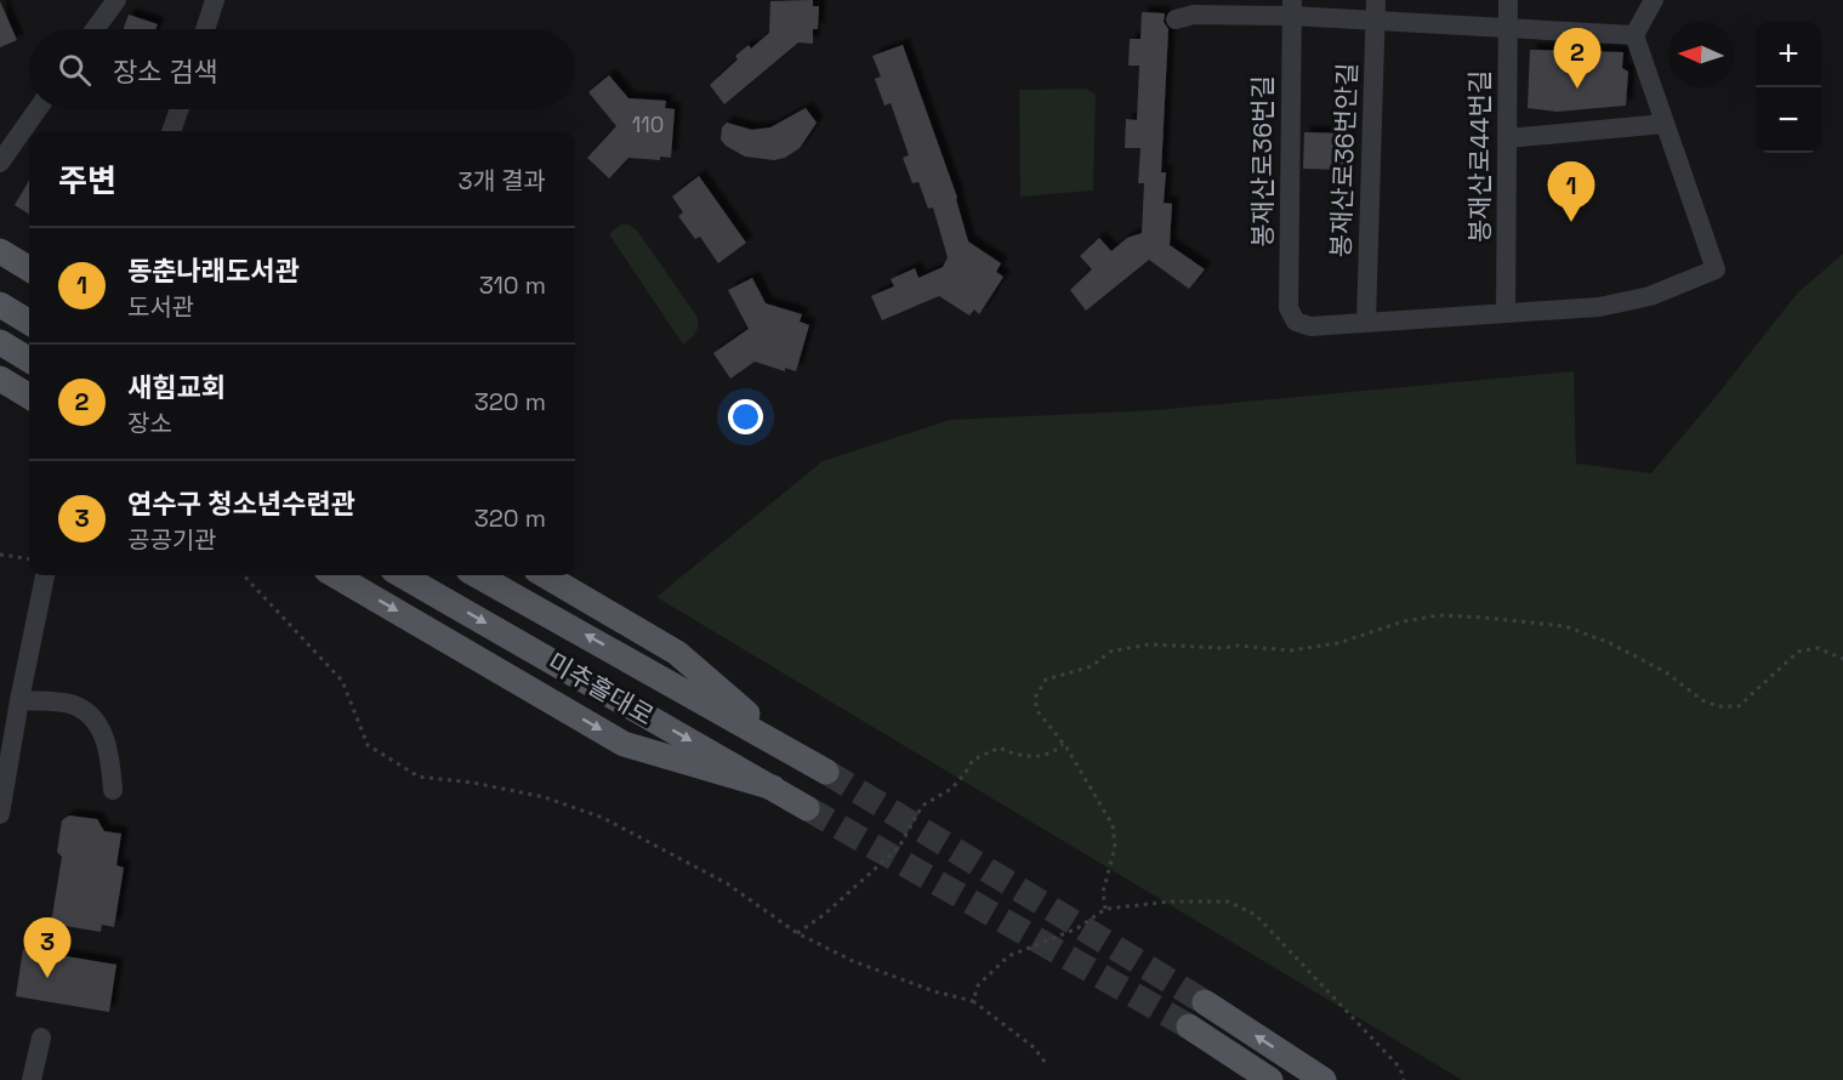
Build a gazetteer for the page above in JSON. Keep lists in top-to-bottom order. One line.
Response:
{"streets":{"main road":["미추홀대로"],"street":["봉재산로44번길","봉재산로36번안길","봉재산로36번길"]},"crossings":[["봉재산로36번안길","봉재산로36번길"]],"house_numbers":["110"],"north":"left","page":{"map_buttons":["+","−"],"pins":["2","1","3"],"search":"장소 검색","heading":["주변","3개 결과"],"list":[{"mark":"1","name":"동춘나래도서관","note":"도서관","value":"310 m"},{"mark":"2","name":"새힘교회","note":"장소","value":"320 m"},{"mark":"3","name":"연수구 청소년수련관","note":"공공기관","value":"320 m"}]}}
